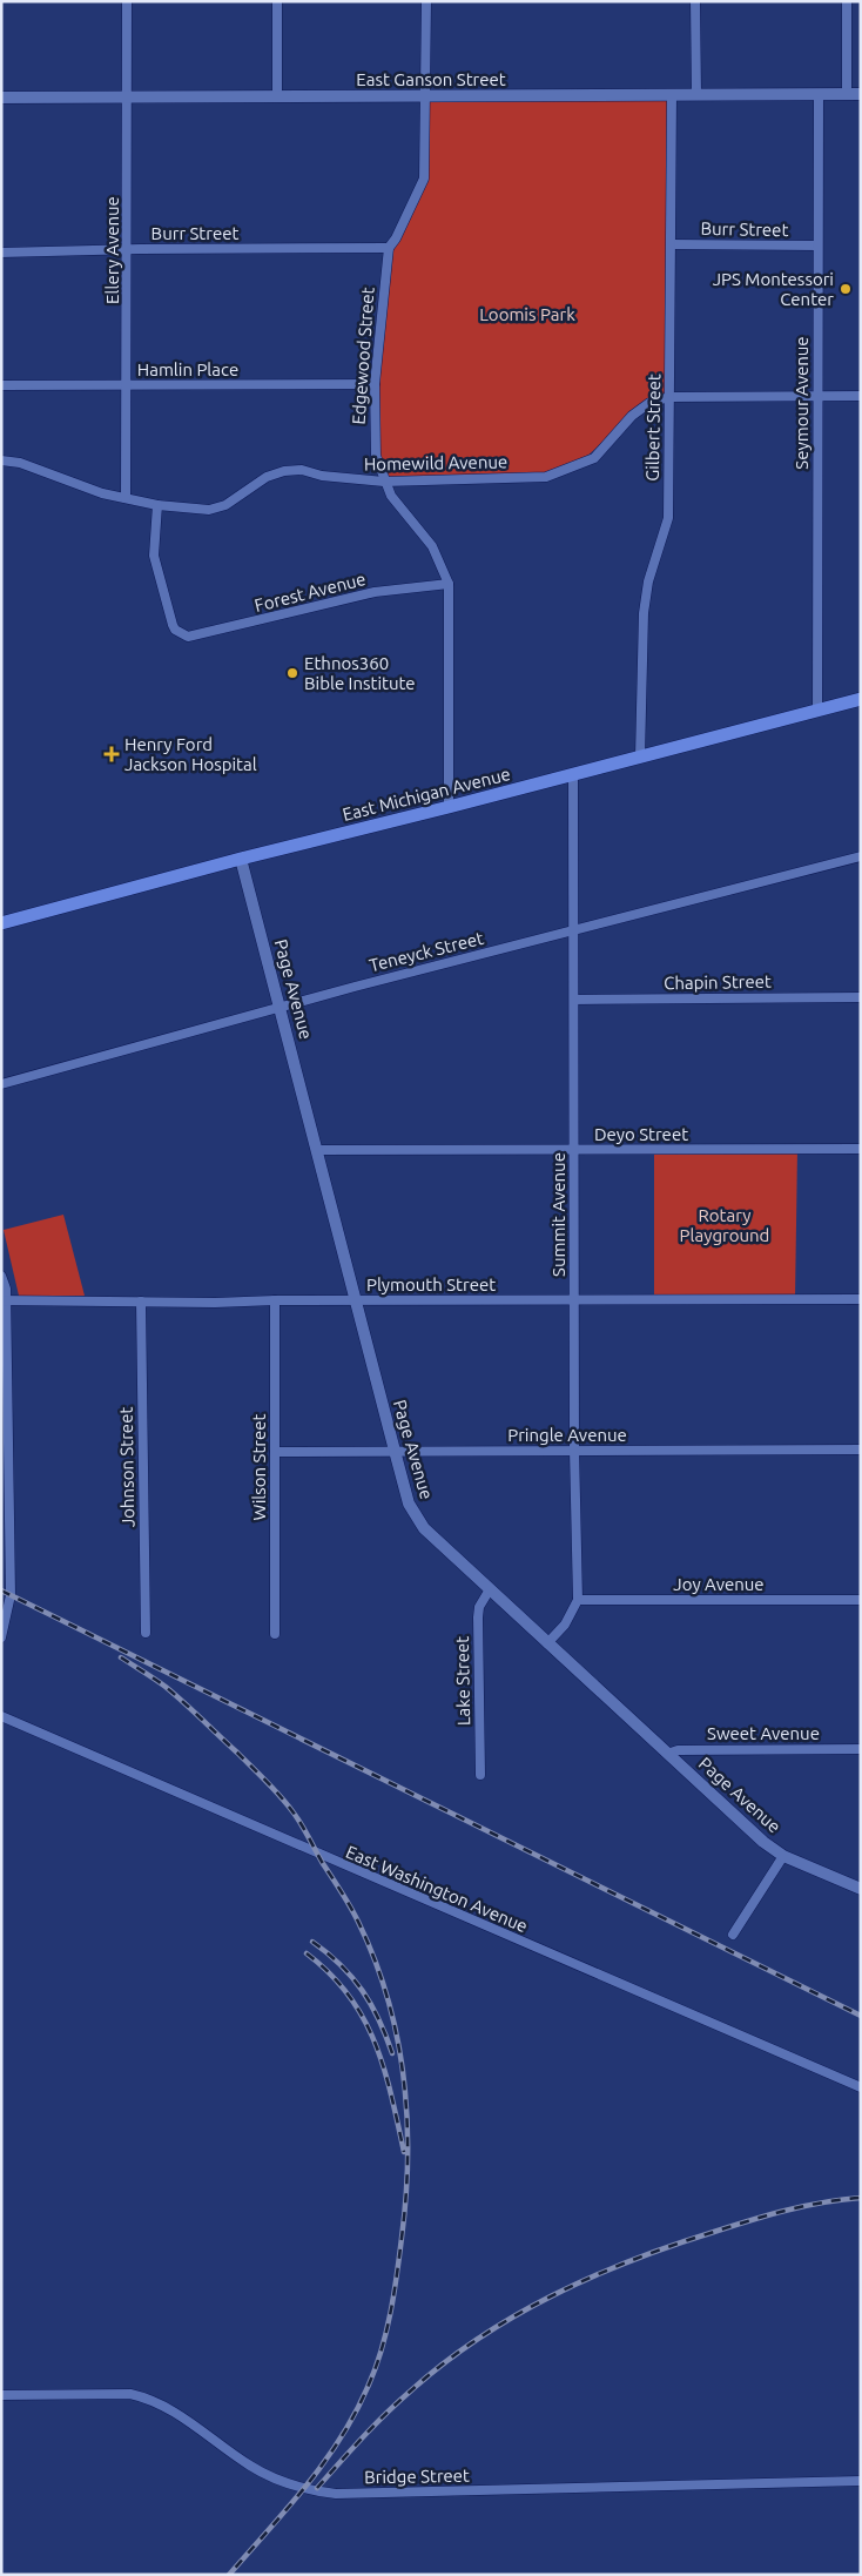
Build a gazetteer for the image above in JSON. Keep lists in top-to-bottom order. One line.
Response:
{"streets":{"main road":["East Michigan Avenue"],"street":["East Ganson Street","Burr Street","Ellery Avenue","Edgewood Street","Hamlin Place","Seymour Avenue","Gilbert Street","Homewild Avenue","Forest Avenue","Teneyck Street","Chapin Street","Page Avenue","Deyo Street","Summit Avenue","Plymouth Street","Pringle Avenue","Johnson Street","Wilson Street","Joy Avenue","Lake Street","Sweet Avenue","East Washington Avenue","Bridge Street"]},"crossings":[["East Ganson Street","Ellery Avenue"],["East Ganson Street","Edgewood Street"],["East Ganson Street","Seymour Avenue"],["East Ganson Street","Gilbert Street"],["Burr Street","Ellery Avenue"],["Burr Street","Edgewood Street"],["Burr Street","Seymour Avenue"],["Burr Street","Gilbert Street"],["Ellery Avenue","Hamlin Place"],["Ellery Avenue","Homewild Avenue"],["Edgewood Street","Hamlin Place"],["Edgewood Street","Homewild Avenue"],["Edgewood Street","Forest Avenue"],["Edgewood Street","East Michigan Avenue"],["Seymour Avenue","Homewild Avenue"],["Seymour Avenue","East Michigan Avenue"],["Gilbert Street","Homewild Avenue"],["Gilbert Street","East Michigan Avenue"],["Homewild Avenue","Forest Avenue"],["East Michigan Avenue","Page Avenue"],["East Michigan Avenue","Summit Avenue"],["Teneyck Street","Page Avenue"],["Teneyck Street","Summit Avenue"],["Chapin Street","Summit Avenue"],["Page Avenue","Deyo Street"],["Page Avenue","Summit Avenue"],["Page Avenue","Plymouth Street"],["Page Avenue","Pringle Avenue"],["Page Avenue","Lake Street"],["Page Avenue","Sweet Avenue"],["Deyo Street","Summit Avenue"],["Summit Avenue","Plymouth Street"],["Summit Avenue","Pringle Avenue"],["Summit Avenue","Joy Avenue"],["Plymouth Street","Johnson Street"],["Plymouth Street","Wilson Street"],["Pringle Avenue","Wilson Street"]],"parks":["Loomis Park","Rotary Playground"],"places":{"other":["JPS Montessori Center","Ethnos360 Bible Institute"],"health":["Henry Ford Jackson Hospital"]}}
